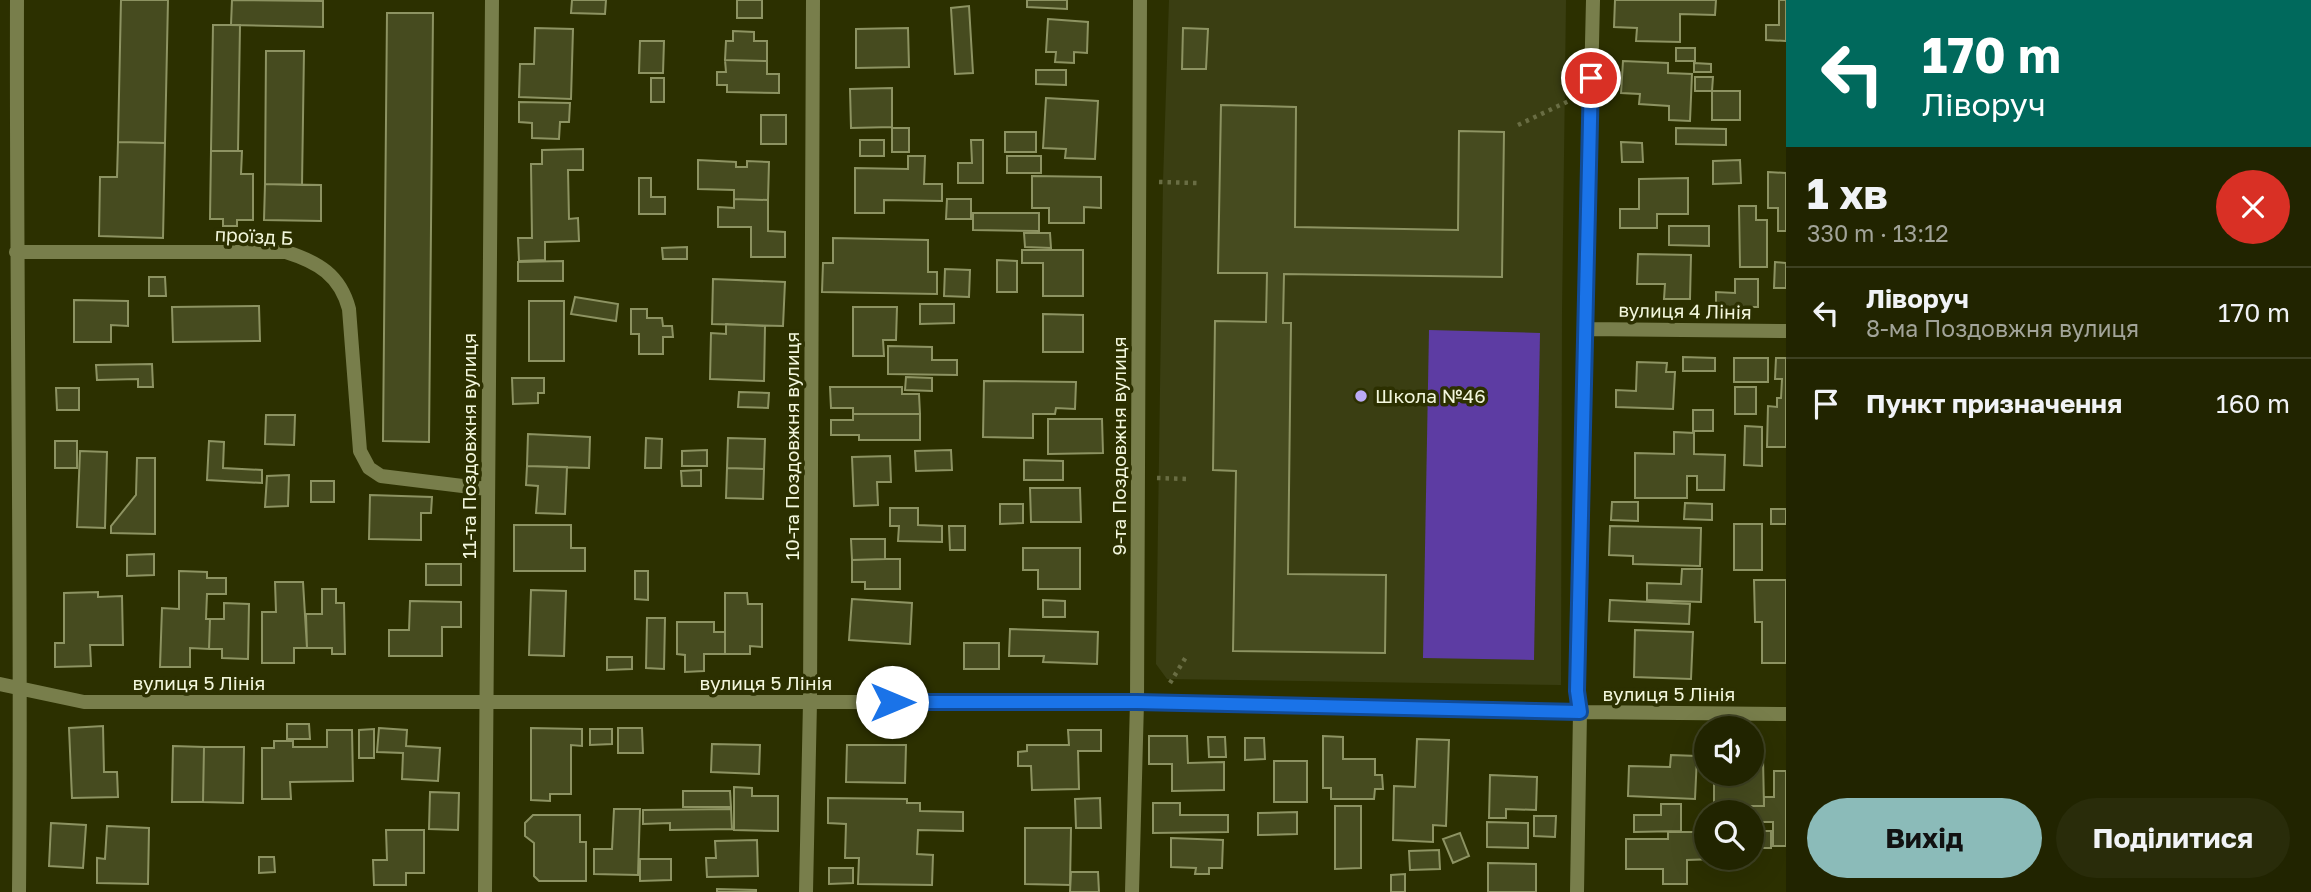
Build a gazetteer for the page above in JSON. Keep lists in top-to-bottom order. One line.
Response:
{"streets":{"street":["проїзд Б","вулиця 4 Лінія","11-та Поздовжня вулиця","10-та Поздовжня вулиця","9-та Поздовжня вулиця","вулиця 5 Лінія"]},"crossings":[["проїзд Б","11-та Поздовжня вулиця"],["11-та Поздовжня вулиця","вулиця 5 Лінія"],["10-та Поздовжня вулиця","вулиця 5 Лінія"],["9-та Поздовжня вулиця","вулиця 5 Лінія"]],"places":["Школа №46"],"page":{"turn":["170 m","Ліворуч"],"heading":["1 хв","330 m · 13:12"],"list":[{"name":"Ліворуч","note":"8-ма Поздовжня вулиця","value":"170 m"},{"name":"Пункт призначення","value":"160 m"}],"buttons":["Вихід","Поділитися"]}}
